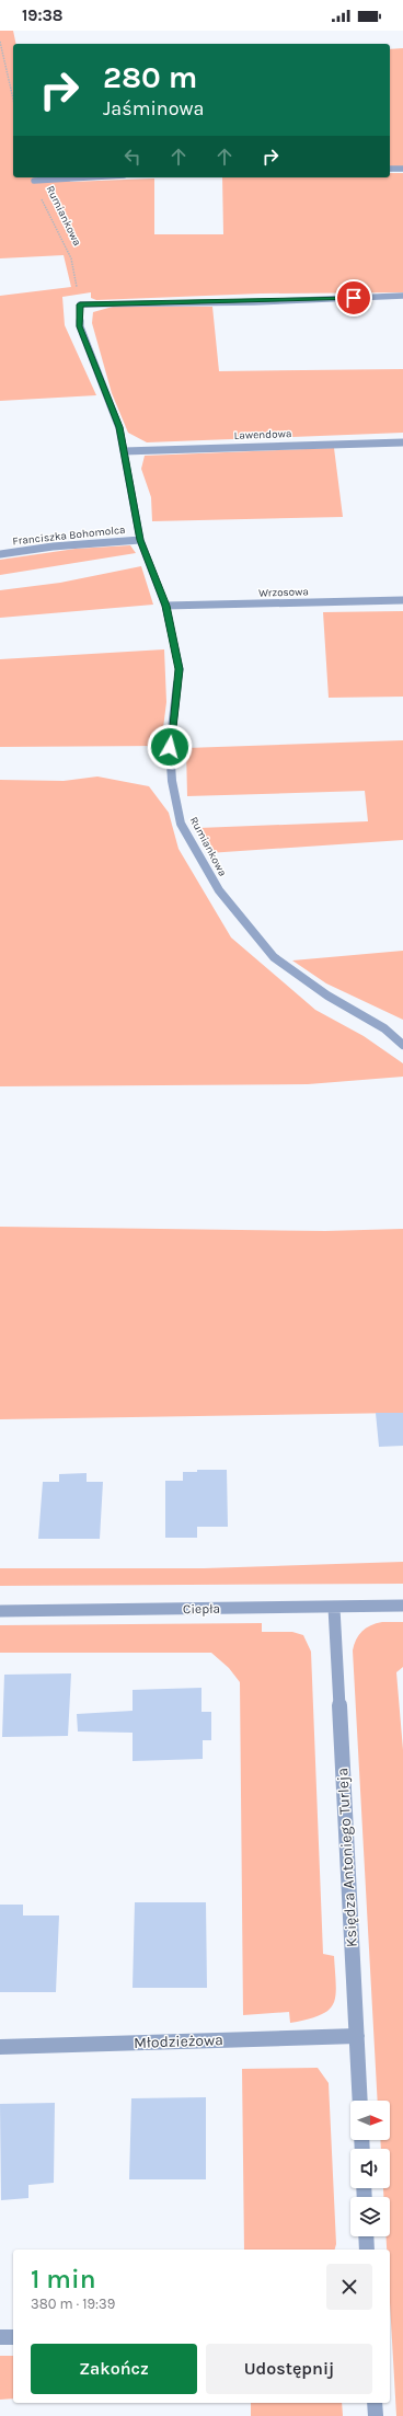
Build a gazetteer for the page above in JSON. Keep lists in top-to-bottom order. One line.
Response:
{"streets":{"street":["Rumiankowa","Lawendowa","Franciszka Bohomolca","Wrzosowa","Ciepła","Księdza Antoniego Turleja","Młodzieżowa"]},"crossings":[["Rumiankowa","Lawendowa"],["Rumiankowa","Franciszka Bohomolca"],["Rumiankowa","Wrzosowa"],["Ciepła","Księdza Antoniego Turleja"],["Księdza Antoniego Turleja","Młodzieżowa"]],"north":"right","page":{"status":"19:38","turn":["280 m","Jaśminowa"],"heading":["1 min","380 m · 19:39"],"buttons":["Zakończ","Udostępnij"]}}
